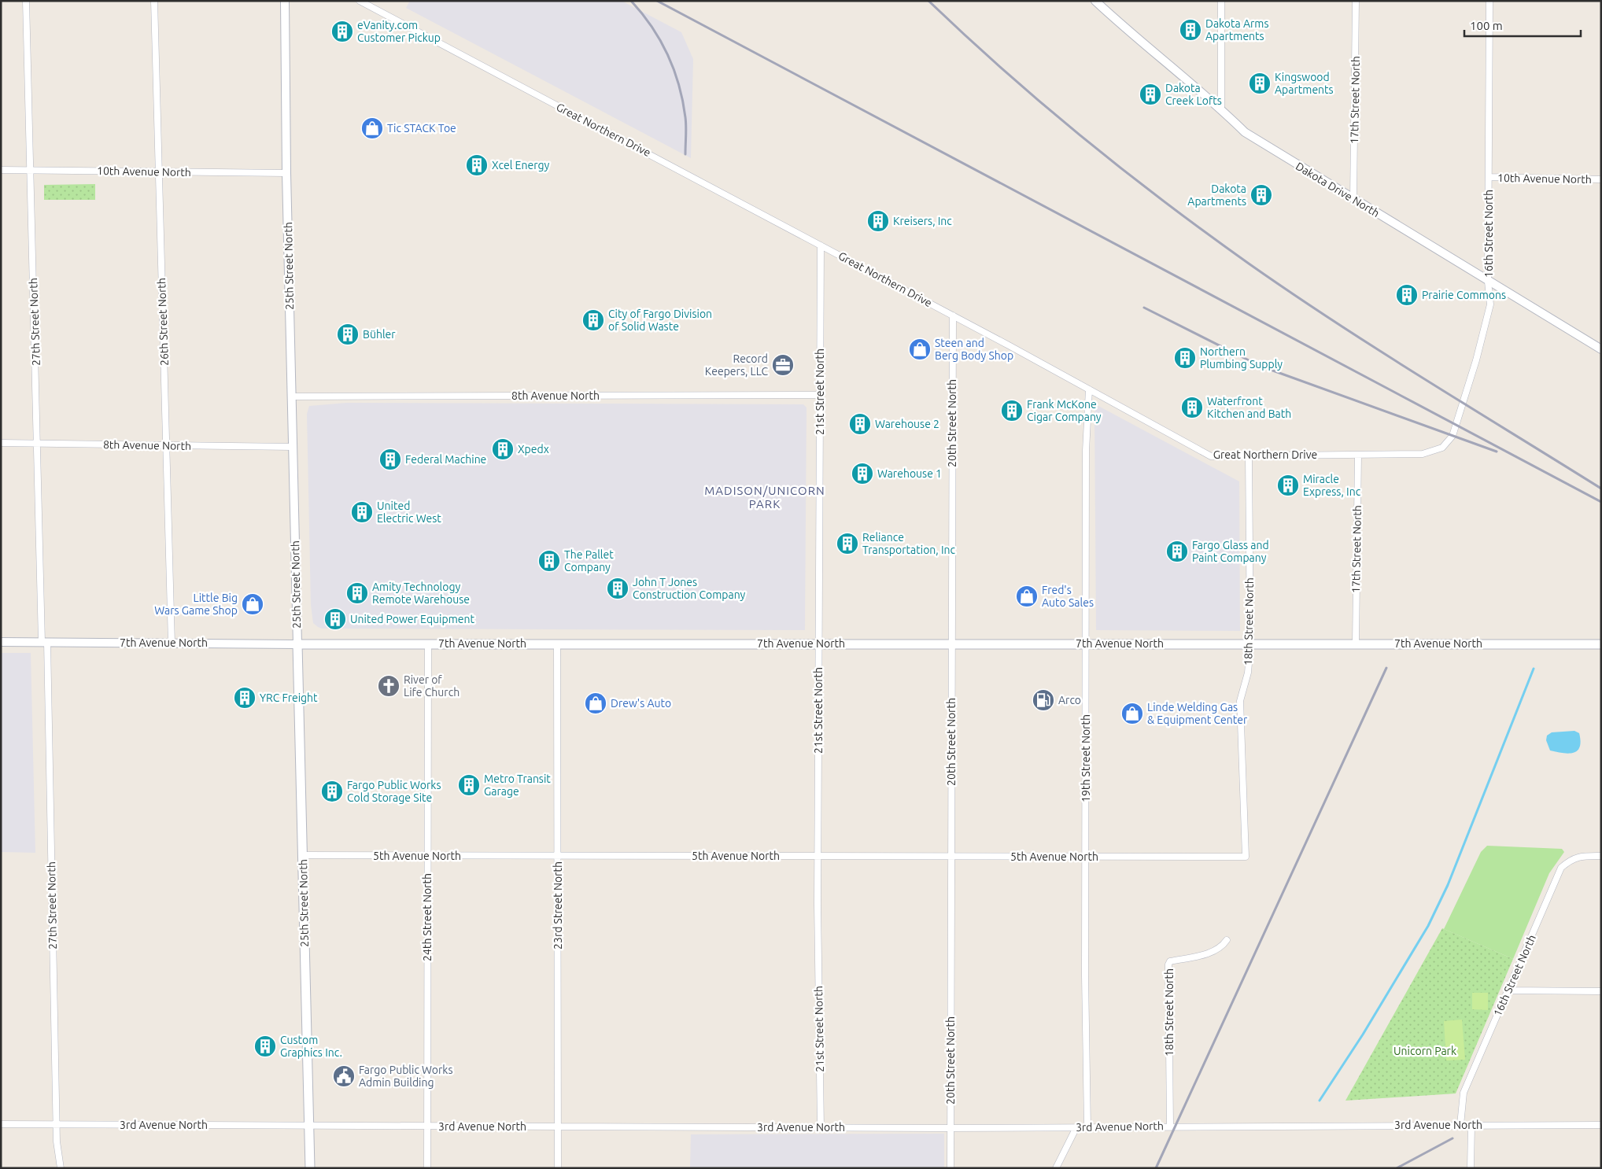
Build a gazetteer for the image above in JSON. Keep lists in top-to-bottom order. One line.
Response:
{"streets":{"main road":["25th Street North","7th Avenue North"],"street":["17th Street North","Great Northern Drive","10th Avenue North","Dakota Drive North","16th Street North","27th Street North","26th Street North","21st Street North","8th Avenue North","20th Street North","18th Street North","19th Street North","5th Avenue North","23rd Street North","24th Street North","3rd Avenue North"]},"crossings":[["17th Street North","Great Northern Drive"],["17th Street North","Dakota Drive North"],["17th Street North","7th Avenue North"],["Great Northern Drive","16th Street North"],["Great Northern Drive","21st Street North"],["Great Northern Drive","20th Street North"],["Great Northern Drive","18th Street North"],["Great Northern Drive","19th Street North"],["10th Avenue North","16th Street North"],["10th Avenue North","25th Street North"],["10th Avenue North","27th Street North"],["10th Avenue North","26th Street North"],["Dakota Drive North","16th Street North"],["16th Street North","3rd Avenue North"],["25th Street North","8th Avenue North"],["25th Street North","7th Avenue North"],["25th Street North","5th Avenue North"],["25th Street North","3rd Avenue North"],["27th Street North","8th Avenue North"],["27th Street North","7th Avenue North"],["27th Street North","3rd Avenue North"],["26th Street North","8th Avenue North"],["26th Street North","7th Avenue North"],["21st Street North","8th Avenue North"],["21st Street North","7th Avenue North"],["21st Street North","5th Avenue North"],["21st Street North","3rd Avenue North"],["20th Street North","7th Avenue North"],["20th Street North","5th Avenue North"],["20th Street North","3rd Avenue North"],["18th Street North","7th Avenue North"],["18th Street North","5th Avenue North"],["18th Street North","3rd Avenue North"],["7th Avenue North","19th Street North"],["7th Avenue North","23rd Street North"],["7th Avenue North","24th Street North"],["19th Street North","5th Avenue North"],["19th Street North","3rd Avenue North"],["5th Avenue North","23rd Street North"],["5th Avenue North","24th Street North"],["23rd Street North","3rd Avenue North"],["24th Street North","3rd Avenue North"]],"districts":["MADISON/UNICORN PARK"],"parks":["Unicorn Park"],"places":{"building":["Dakota Arms Apartments","eVanity.com Customer Pickup","Kingswood Apartments","Dakota Creek Lofts","Xcel Energy","Dakota Apartments","Kreisers, Inc","Prairie Commons","City of Fargo Division of Solid Waste","Bühler","Northern Plumbing Supply","Waterfront Kitchen and Bath","Frank McKone Cigar Company","Warehouse 2","Xpedx","Federal Machine","Warehouse 1","Miracle Express, Inc","United Electric West","Reliance Transportation, Inc","Fargo Glass and Paint Company","The Pallet Company","John T Jones Construction Company","Amity Technology Remote Warehouse","United Power Equipment","YRC Freight","Metro Transit Garage","Fargo Public Works Cold Storage Site","Custom Graphics Inc."],"shop":["Tic STACK Toe","Steen and Berg Body Shop","Fred's Auto Sales","Little Big Wars Game Shop","Drew's Auto","Linde Welding Gas & Equipment Center"],"office":["Record Keepers, LLC"],"church":["River of Life Church"],"fuel station":["Arco"],"public building":["Fargo Public Works Admin Building"]},"scale_bar":"100 m"}
